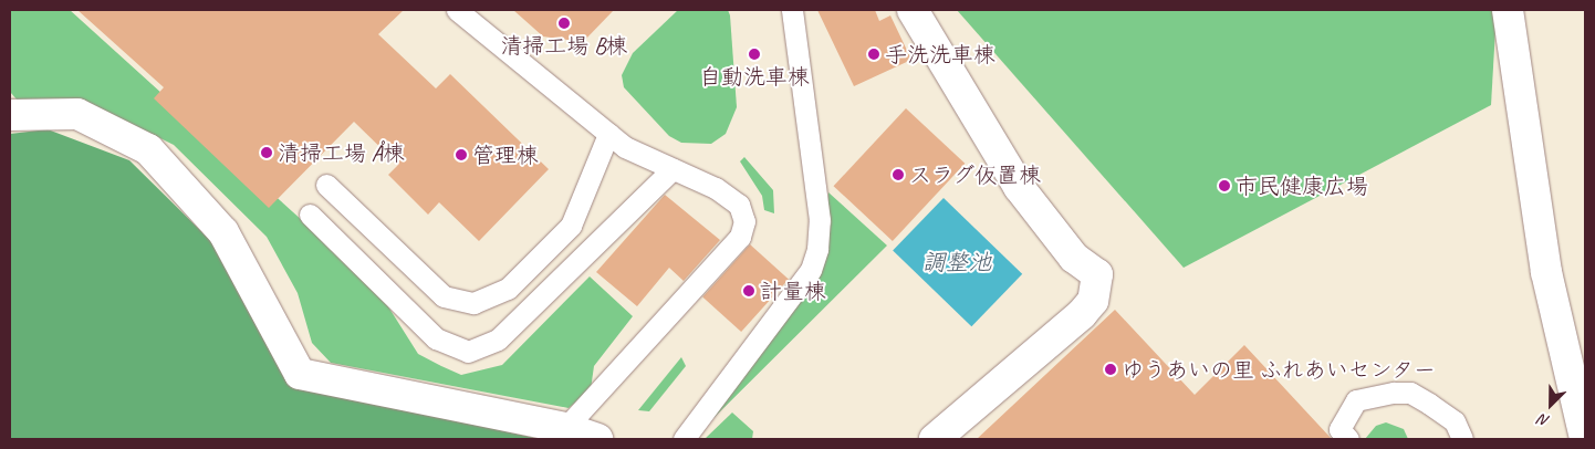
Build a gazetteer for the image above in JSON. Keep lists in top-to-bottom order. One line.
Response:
{"water":["調整池"],"places":["清掃工場 B棟","自動洗車棟","手洗洗車棟","清掃工場 Å棟","管理棟","スラグ仮置棟","市民健康広場","計量棟","ゆうあいの里 ふれあいセンター"],"north":"bottom left"}
